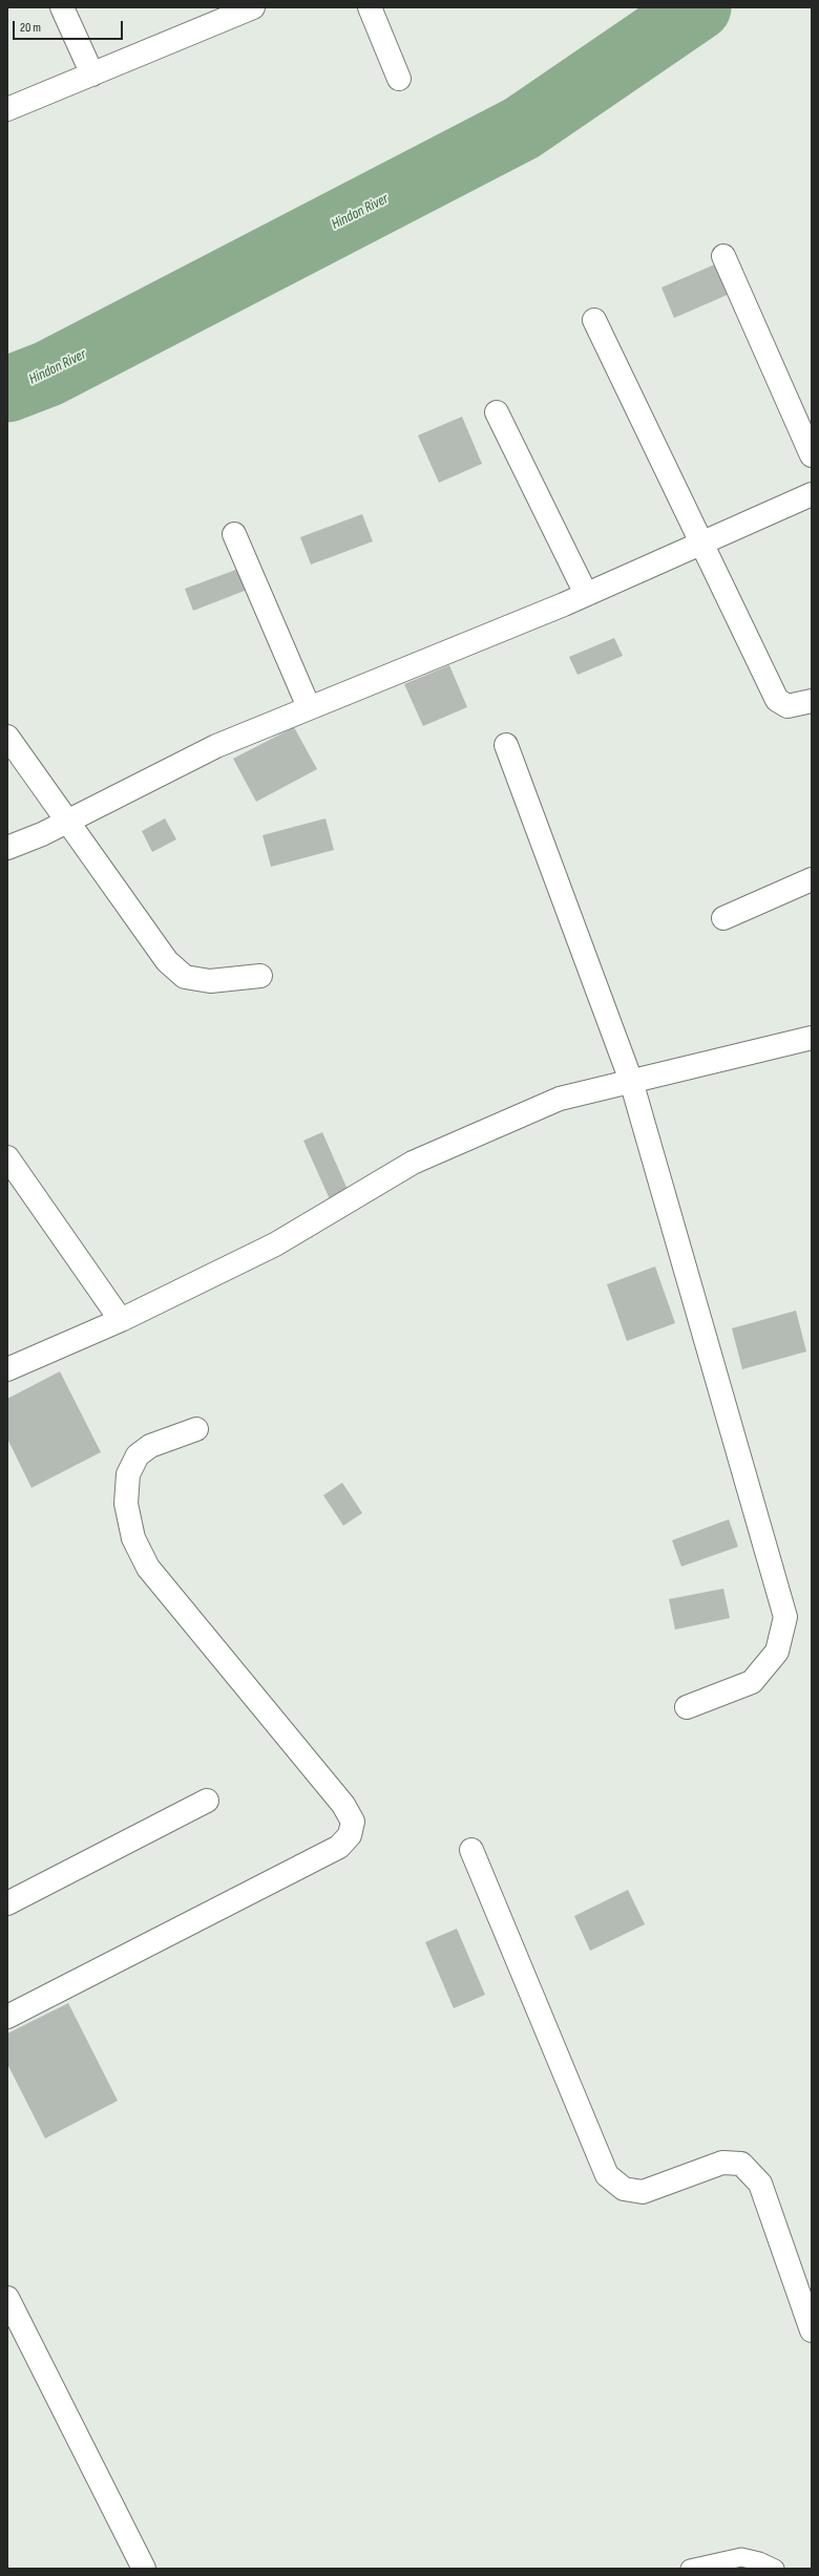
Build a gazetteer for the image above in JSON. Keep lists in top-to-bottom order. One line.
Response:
{"water":["Hindon River"],"scale_bar":"20 m"}
